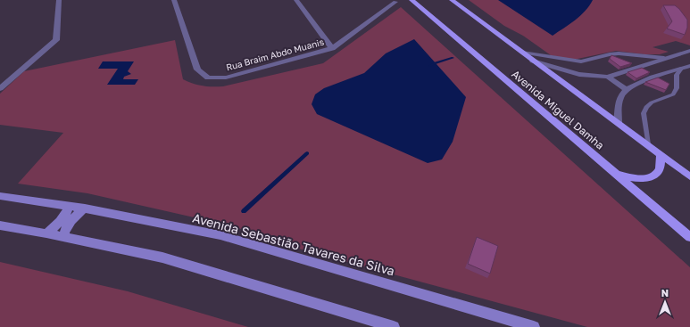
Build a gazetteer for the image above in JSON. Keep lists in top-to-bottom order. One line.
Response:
{"streets":{"main road":["Avenida Miguel Damha","Avenida Sebastião Tavares da Silva"],"street":["Rua Braim Abdo Muanis"]},"north":"top"}
